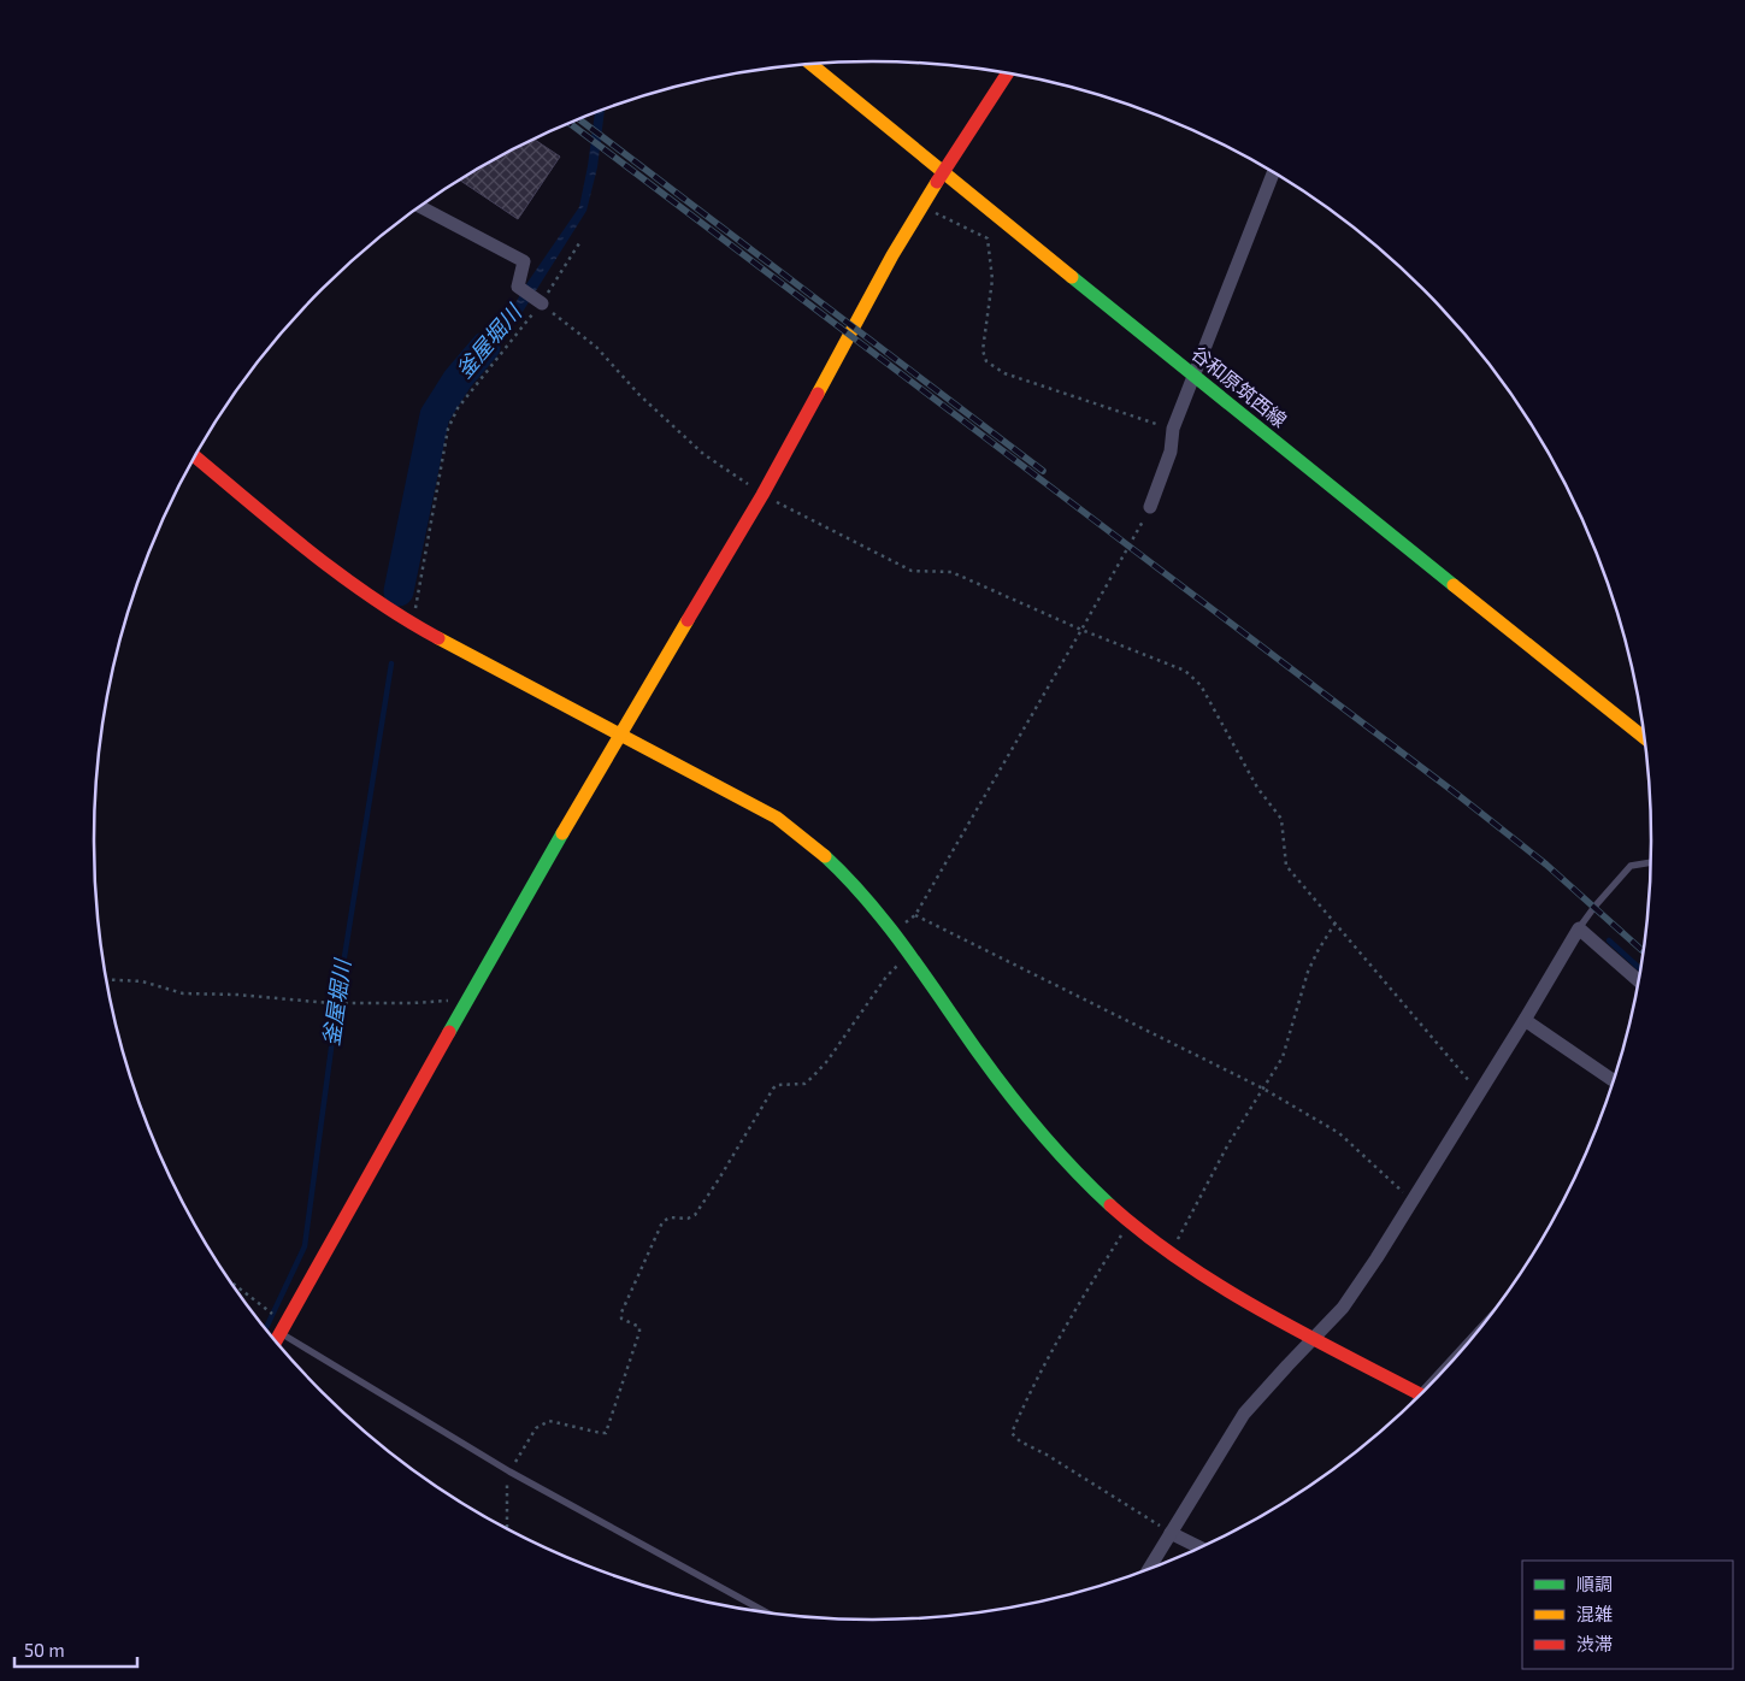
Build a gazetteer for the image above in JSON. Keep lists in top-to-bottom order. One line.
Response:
{"streets":{"street":["谷和原筑西線"]},"water":["釜屋堀川"],"legend":["順調","混雑","渋滞"],"scale_bar":"50 m"}
